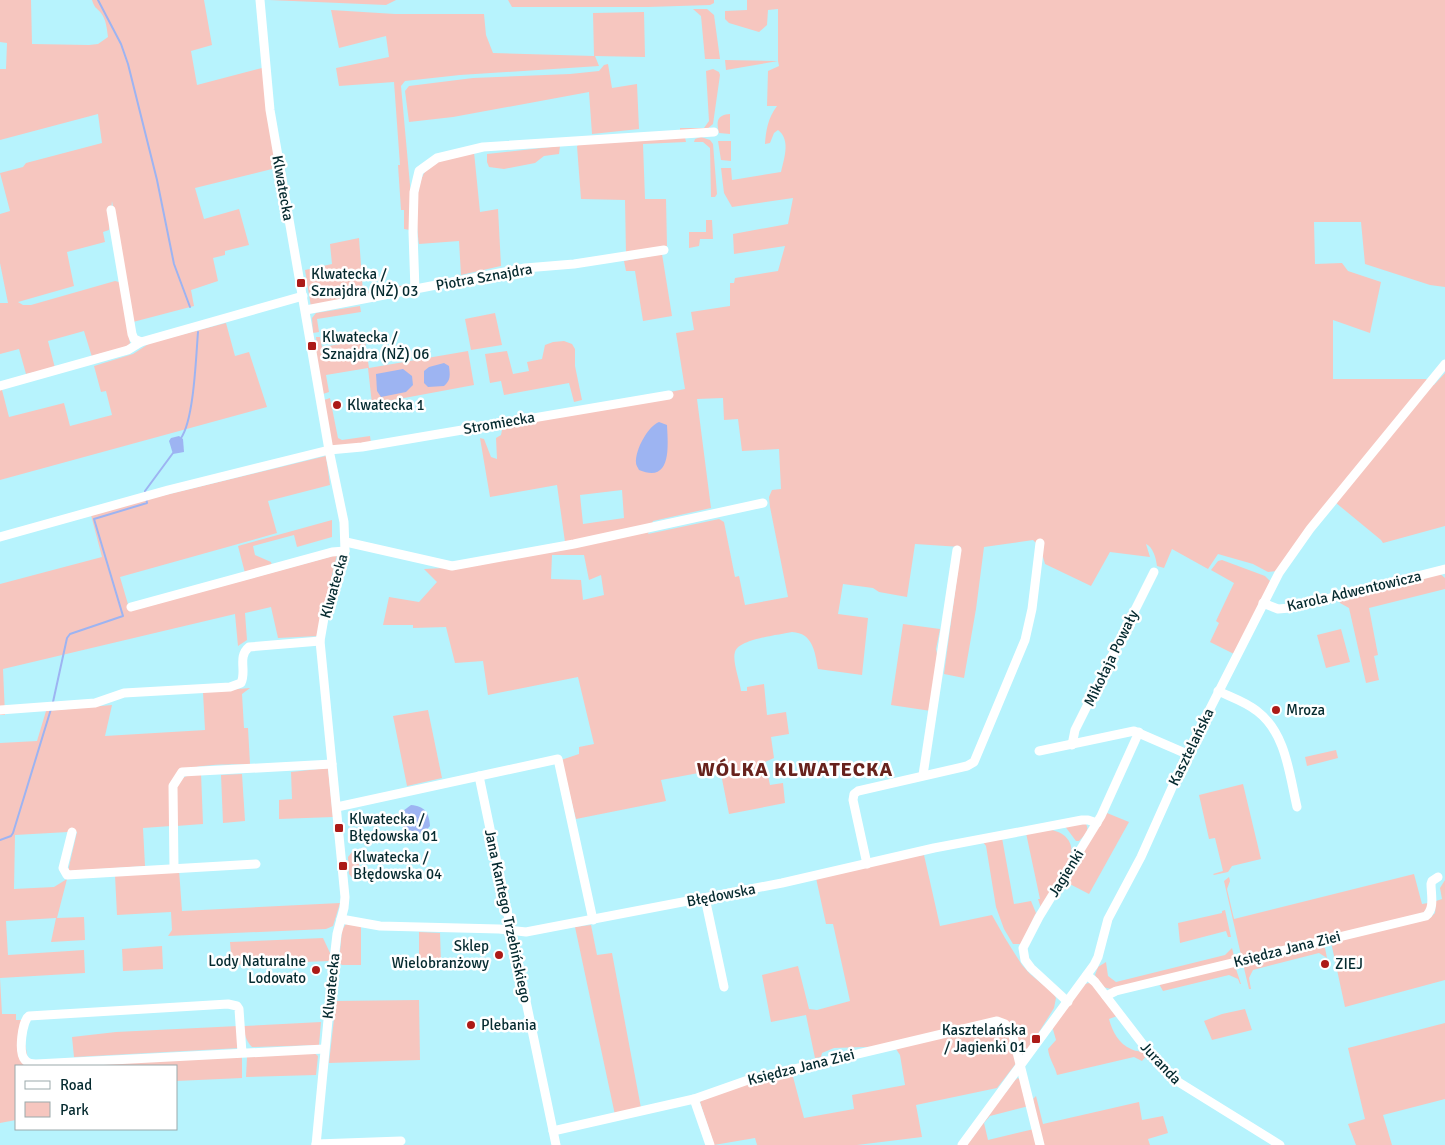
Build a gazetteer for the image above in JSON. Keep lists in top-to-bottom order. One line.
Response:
{"streets":{"street":["Klwatecka","Piotra Sznajdra","Stromiecka","Karola Adwentowicza","Mikołaja Powały","Kasztelańska","Jagienki","Błędowska","Jana Kantego Trzebińskiego","Księdza Jana Ziei","Juranda"]},"crossings":[["Klwatecka","Piotra Sznajdra"],["Klwatecka","Stromiecka"],["Klwatecka","Błędowska"],["Karola Adwentowicza","Kasztelańska"],["Kasztelańska","Jagienki"],["Kasztelańska","Księdza Jana Ziei"],["Kasztelańska","Juranda"],["Jagienki","Błędowska"],["Błędowska","Jana Kantego Trzebińskiego"],["Jana Kantego Trzebińskiego","Księdza Jana Ziei"],["Księdza Jana Ziei","Juranda"]],"districts":["WÓLKA KLWATECKA"],"places":{"transit":["Klwatecka / Sznajdra (NŻ) 03","Klwatecka / Sznajdra (NŻ) 06","Klwatecka / Błędowska 01","Klwatecka / Błędowska 04","Kasztelańska / Jagienki 01"],"other":["Klwatecka 1","Mroza","Sklep Wielobranżowy","ZIEJ","Lody Naturalne Lodovato","Plebania"]},"legend":["Road","Park"]}
